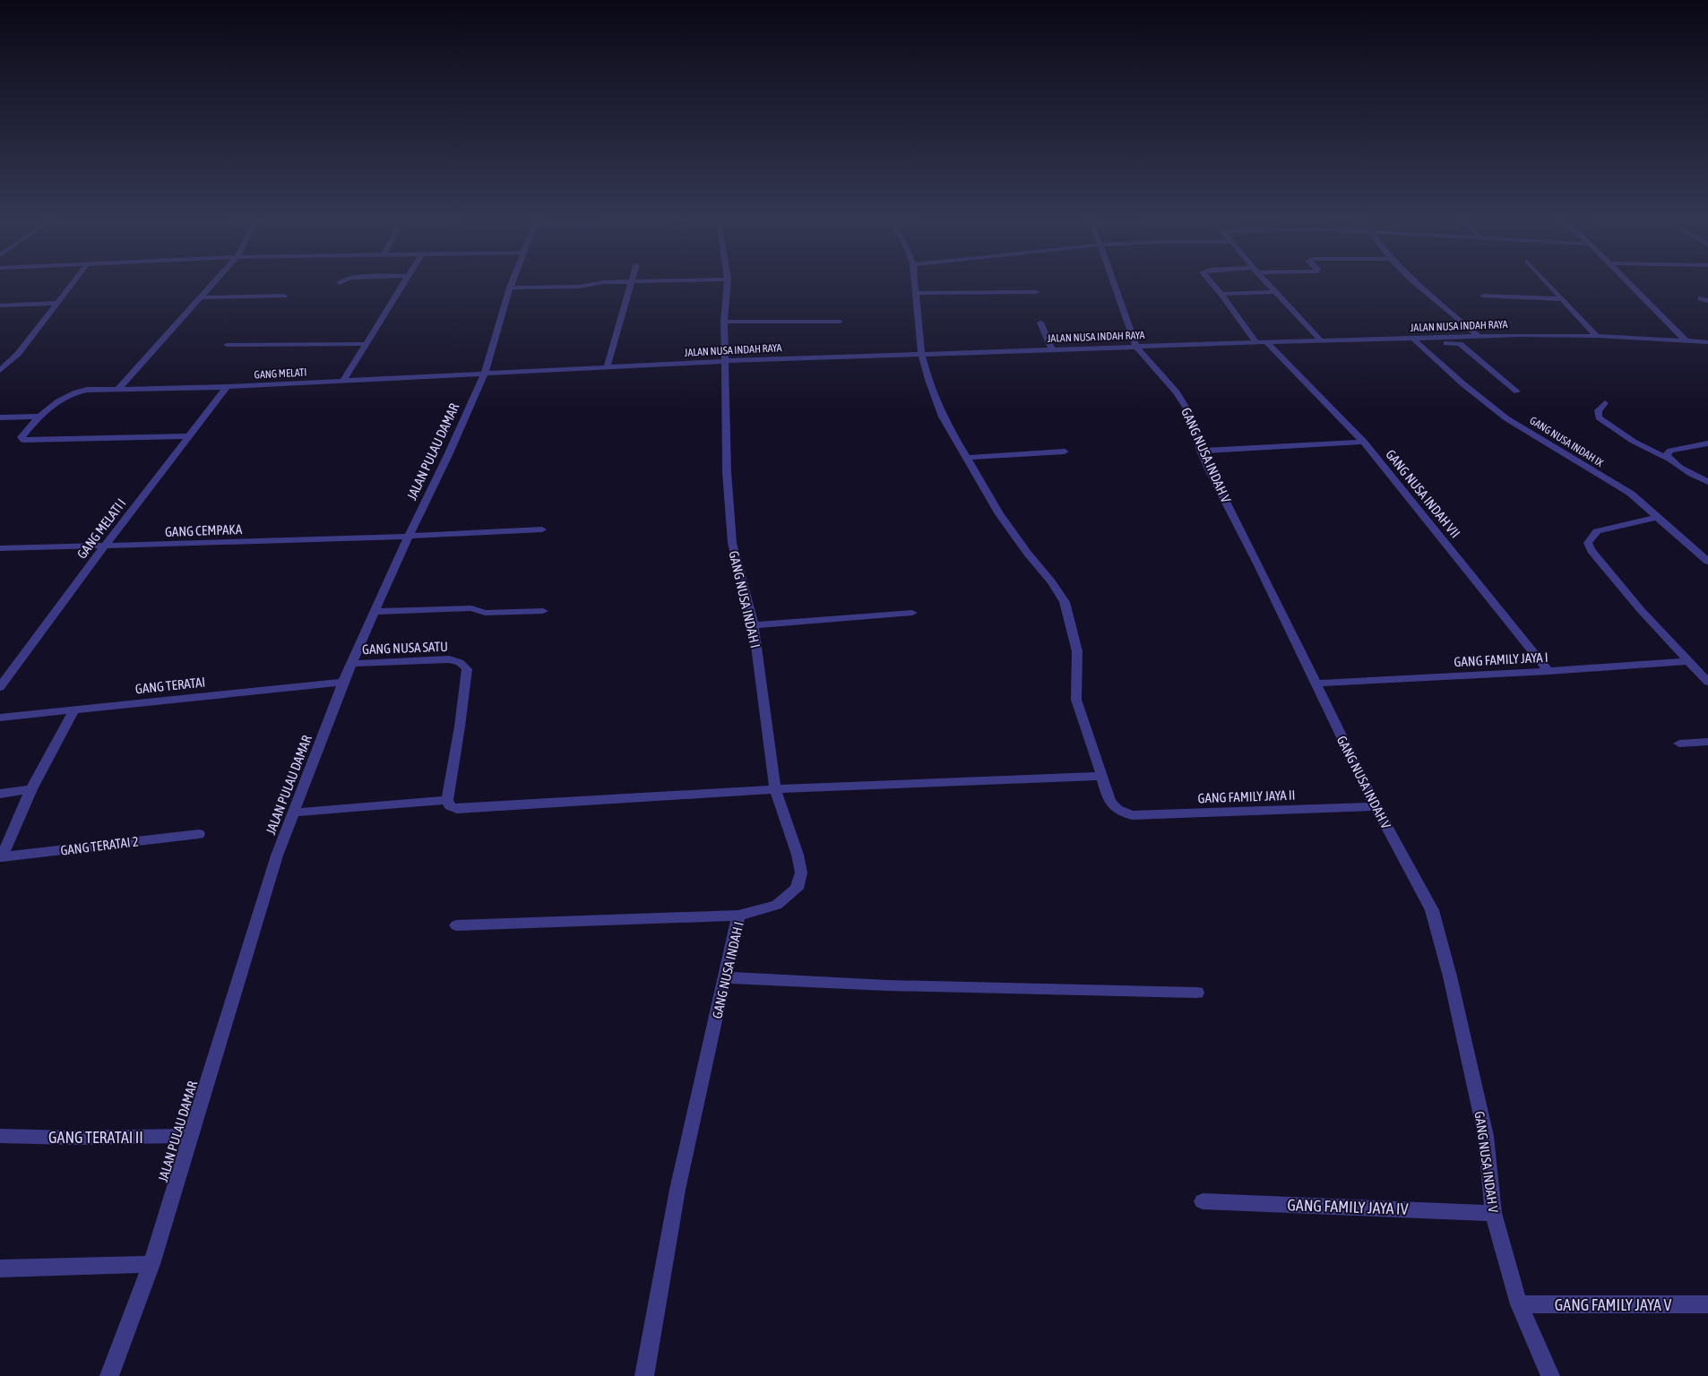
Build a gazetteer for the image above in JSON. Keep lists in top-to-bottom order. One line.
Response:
{"streets":{"street":["JALAN NUSA INDAH RAYA","GANG MELATI","GANG NUSA INDAH IX","JALAN PULAU DAMAR","GANG NUSA INDAH V","GANG NUSA INDAH VII","GANG MELATI I","GANG CEMPAKA","GANG NUSA INDAH I","GANG NUSA SATU","GANG FAMILY JAYA I","GANG TERATAI","GANG FAMILY JAYA II","GANG TERATAI 2","GANG TERATAI II","GANG FAMILY JAYA IV","GANG FAMILY JAYA V"]},"crossings":[["JALAN NUSA INDAH RAYA","GANG MELATI"],["JALAN NUSA INDAH RAYA","GANG NUSA INDAH IX"],["JALAN NUSA INDAH RAYA","JALAN PULAU DAMAR"],["JALAN NUSA INDAH RAYA","GANG NUSA INDAH V"],["JALAN NUSA INDAH RAYA","GANG NUSA INDAH VII"],["JALAN NUSA INDAH RAYA","GANG NUSA INDAH I"],["GANG MELATI","JALAN PULAU DAMAR"],["GANG MELATI","GANG MELATI I"],["JALAN PULAU DAMAR","GANG CEMPAKA"],["JALAN PULAU DAMAR","GANG NUSA SATU"],["JALAN PULAU DAMAR","GANG TERATAI"],["JALAN PULAU DAMAR","GANG TERATAI II"],["GANG NUSA INDAH V","GANG FAMILY JAYA I"],["GANG NUSA INDAH V","GANG FAMILY JAYA II"],["GANG NUSA INDAH V","GANG FAMILY JAYA IV"],["GANG NUSA INDAH V","GANG FAMILY JAYA V"],["GANG NUSA INDAH VII","GANG FAMILY JAYA I"],["GANG MELATI I","GANG CEMPAKA"]]}
